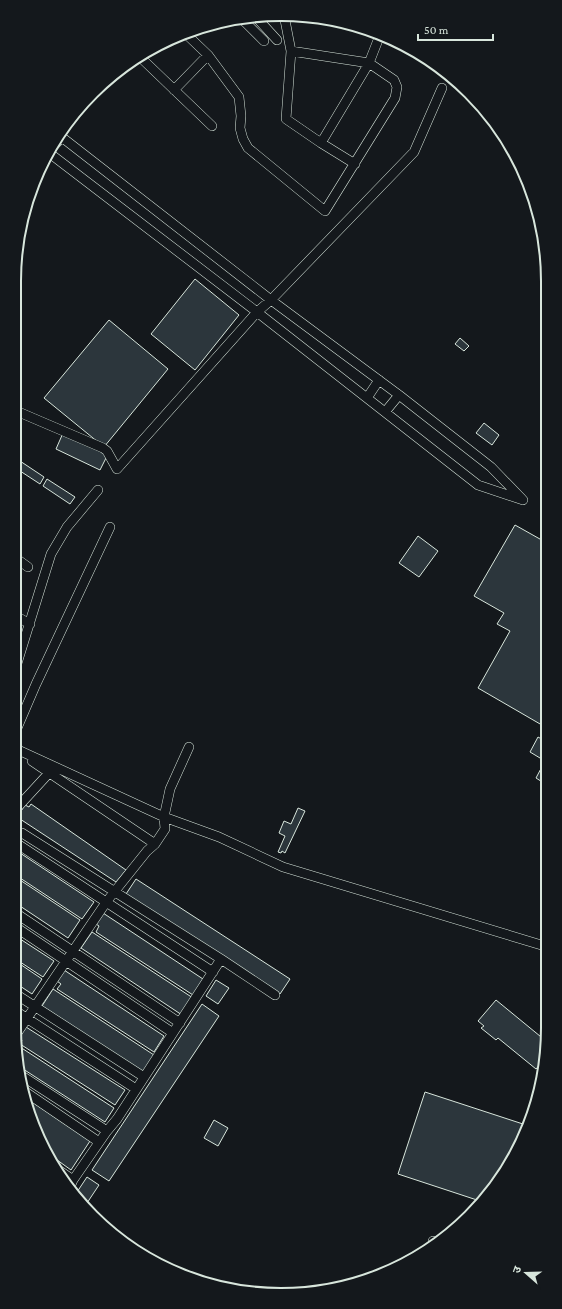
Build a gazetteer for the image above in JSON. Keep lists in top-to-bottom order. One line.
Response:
{"scale_bar":"50 m","north":"left"}
